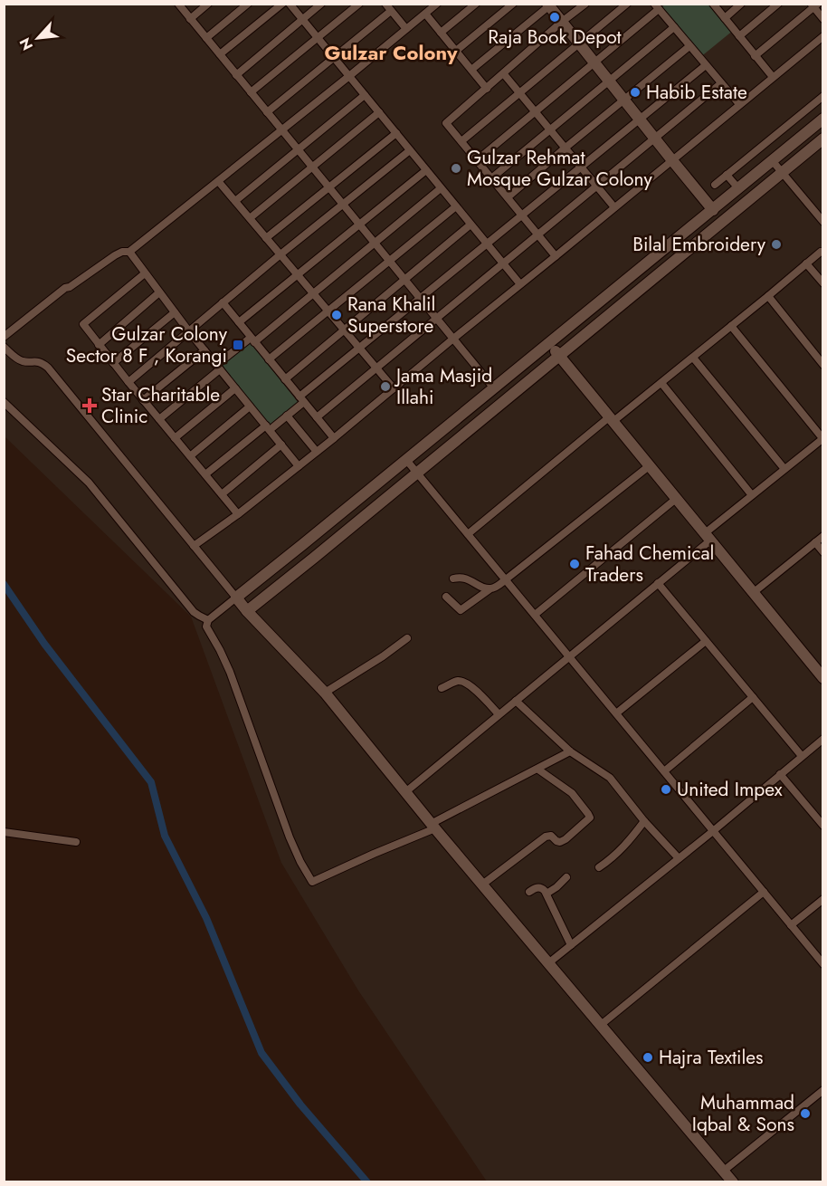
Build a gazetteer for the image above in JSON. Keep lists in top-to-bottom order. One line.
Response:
{"districts":["Gulzar Colony"],"places":{"other":["Raja Book Depot","Habib Estate","Gulzar Rehmat Mosque Gulzar Colony","Bilal Embroidery","Rana Khalil Superstore","Jama Masjid Illahi","Fahad Chemical Traders","United Impex","Hajra Textiles","Muhammad Iqbal & Sons"],"transit":["Gulzar Colony Sector 8 F , Korangi"],"health":["Star Charitable Clinic"]},"north":"bottom left"}
